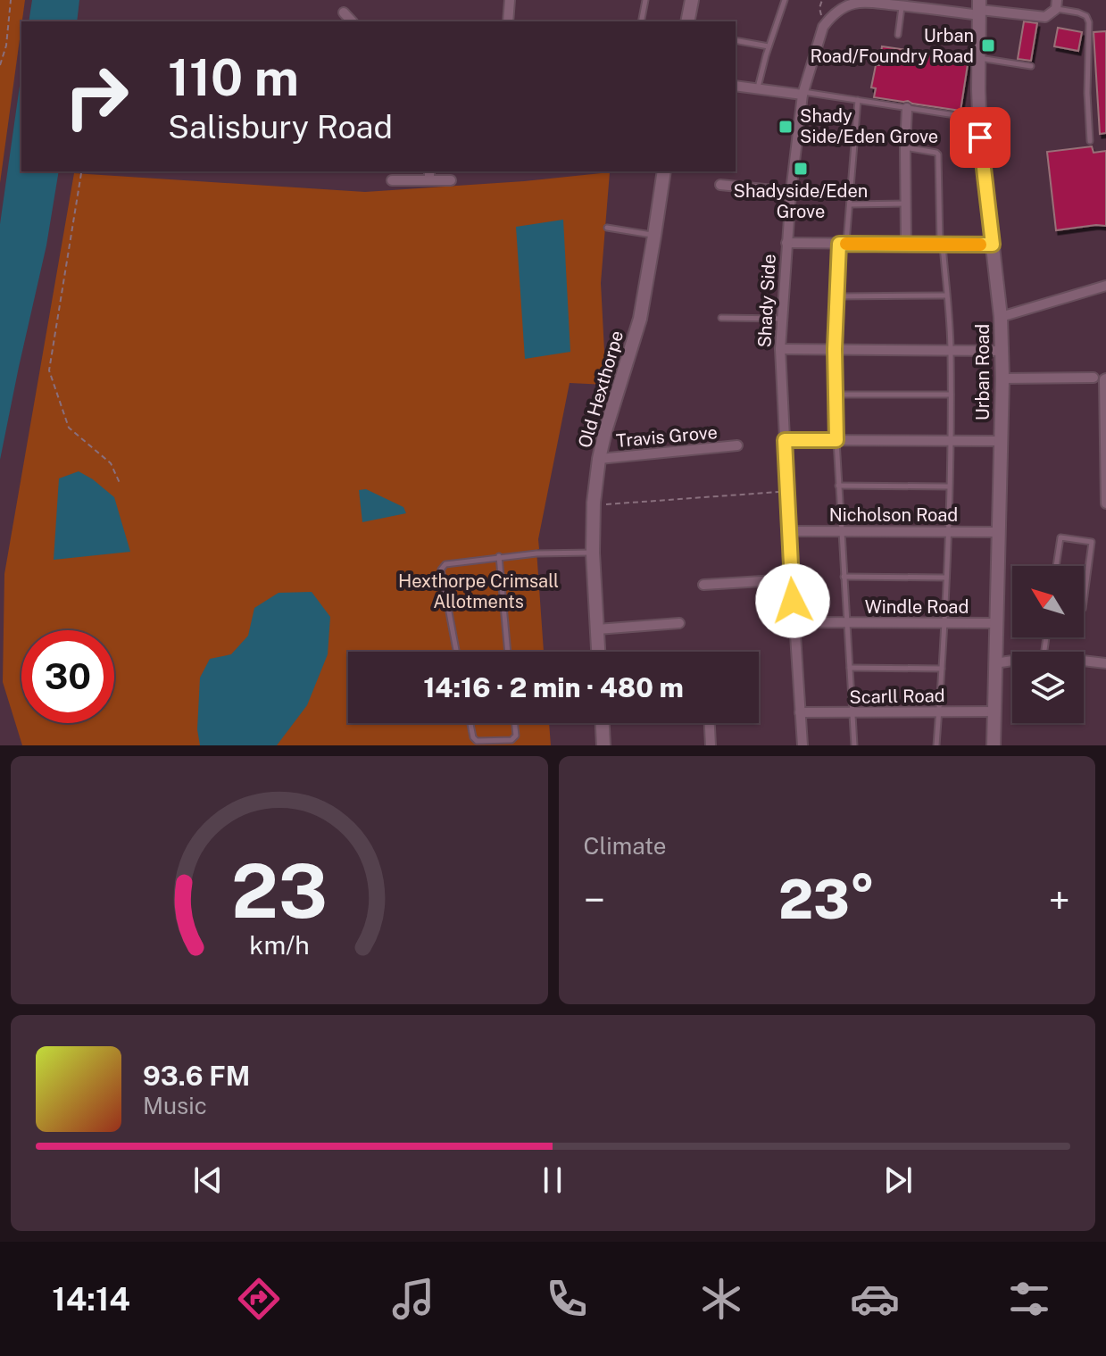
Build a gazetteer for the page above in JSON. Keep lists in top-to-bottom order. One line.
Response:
{"streets":{"street":["Shady Side","Urban Road","Old Hexthorpe","Travis Grove","Nicholson Road","Windle Road","Scarll Road"]},"crossings":[["Shady Side","Urban Road"],["Shady Side","Nicholson Road"],["Shady Side","Windle Road"],["Shady Side","Scarll Road"],["Urban Road","Nicholson Road"],["Urban Road","Windle Road"],["Urban Road","Scarll Road"],["Old Hexthorpe","Travis Grove"]],"parks":["Hexthorpe Crimsall Allotments"],"places":{"transit":["Urban Road/Foundry Road","Shady Side/Eden Grove","Shadyside/Eden Grove"]},"north":"top left","page":{"turn":["110 m","Salisbury Road"],"limit":"30","trip":"14:16 · 2 min · 480 m","tile":"Climate","heat":["−","23°","+"],"song":["93.6 FM","Music"],"tabs":"14:14","gauge":["23","km/h"]}}
